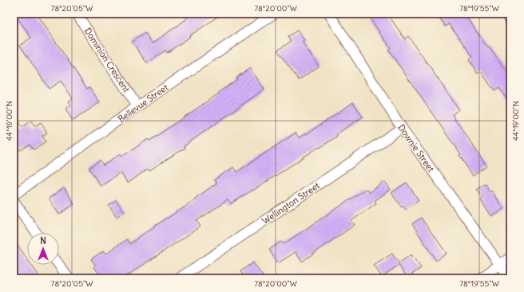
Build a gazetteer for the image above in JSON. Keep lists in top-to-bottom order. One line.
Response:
{"streets":{"street":["Dominion Crescent","Bellevue Street","Downie Street","Wellington Street"]},"crossings":[["Dominion Crescent","Bellevue Street"],["Downie Street","Wellington Street"]],"north":"top","coordinates":["78°20'05\"W","78°20'00\"W","78°19'55\"W","44°19'00\"N"]}
